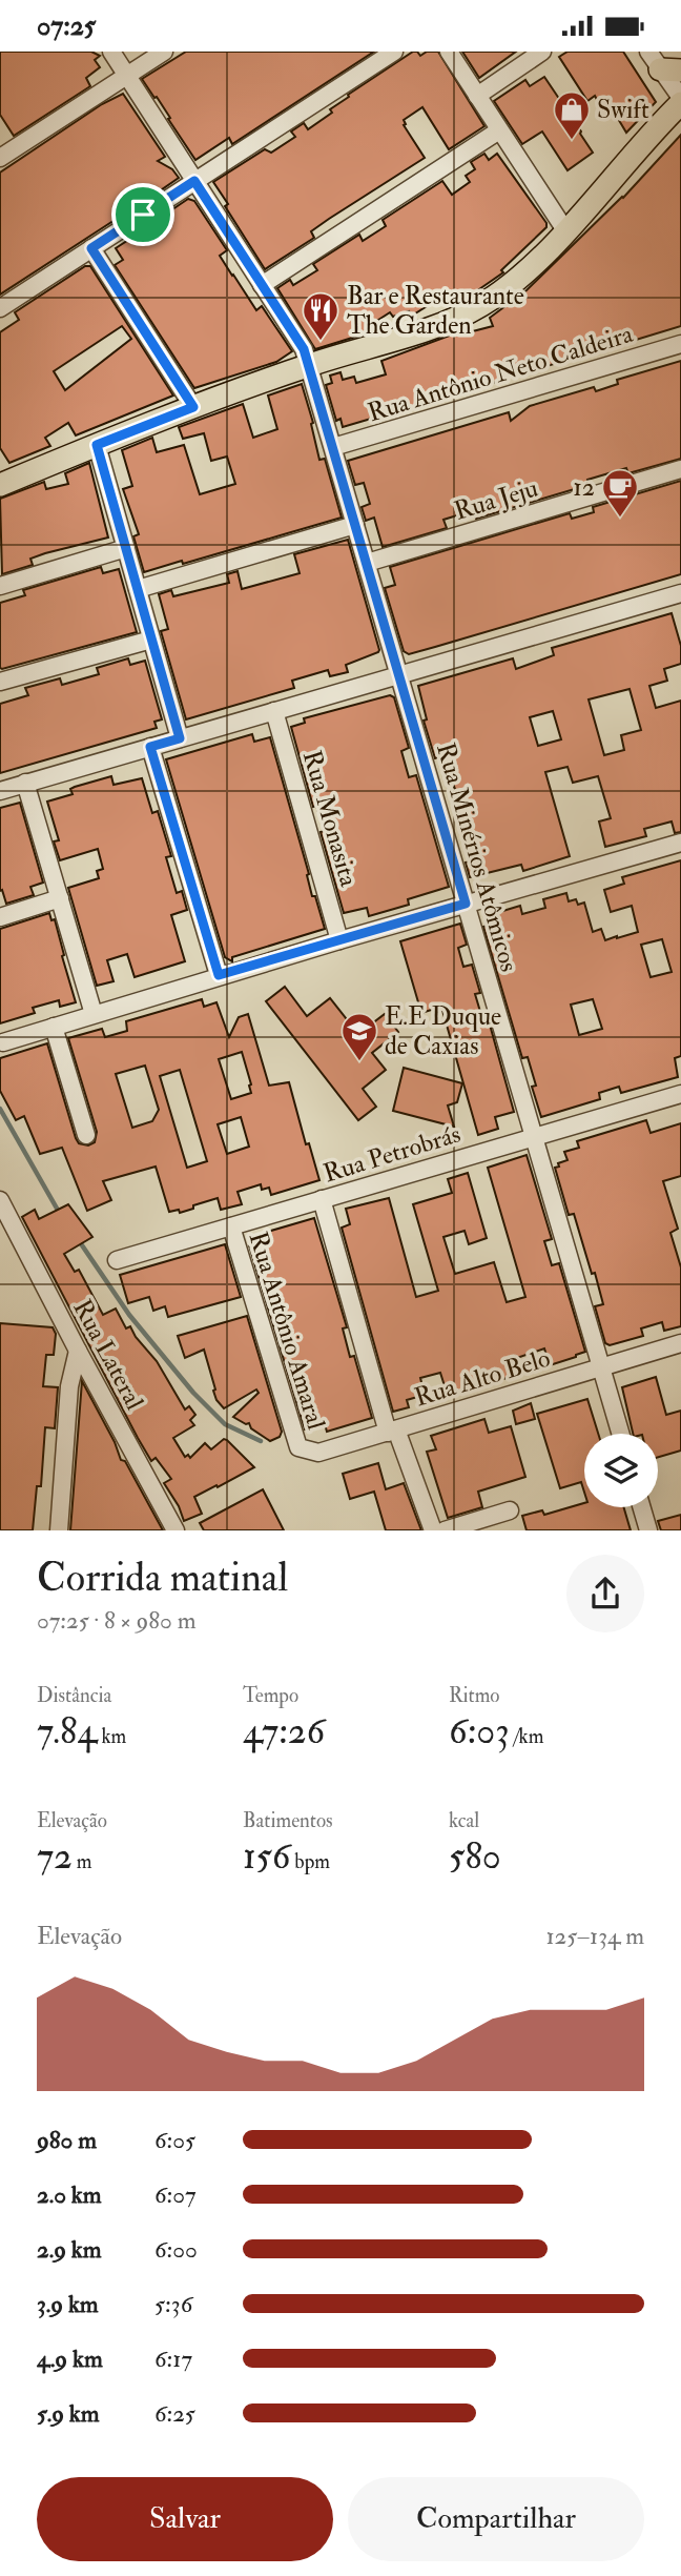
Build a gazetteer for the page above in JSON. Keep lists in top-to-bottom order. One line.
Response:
{"streets":{"street":["Rua Antônio Neto Caldeira","Rua Jeju","Rua Monasita","Rua Minérios Atômicos","Rua Petrobrás","Rua Antônio Amaral","Rua Lateral","Rua Alto Belo"]},"crossings":[["Rua Antônio Neto Caldeira","Rua Minérios Atômicos"],["Rua Jeju","Rua Minérios Atômicos"],["Rua Minérios Atômicos","Rua Petrobrás"],["Rua Minérios Atômicos","Rua Alto Belo"],["Rua Petrobrás","Rua Antônio Amaral"],["Rua Antônio Amaral","Rua Alto Belo"]],"places":{"shop":["Swift"],"restaurant":["Bar e Restaurante The Garden"],"cafe":["12"],"school or university":["E.E Duque de Caxias"]},"page":{"status":"07:25","heading":["Corrida matinal","07:25 · 8 × 980 m"],"stats":[["Distância","7.84 km"],["Tempo","47:26"],["Ritmo","6:03 /km"],["Elevação","72 m"],["Batimentos","156 bpm"],["kcal","580"]],"chart":["Elevação","125–134 m"],"list":[{"name":"980 m","note":"6:05"},{"name":"2.0 km","note":"6:07"},{"name":"2.9 km","note":"6:00"},{"name":"3.9 km","note":"5:36"},{"name":"4.9 km","note":"6:17"},{"name":"5.9 km","note":"6:25"}],"buttons":["Salvar","Compartilhar"]}}
